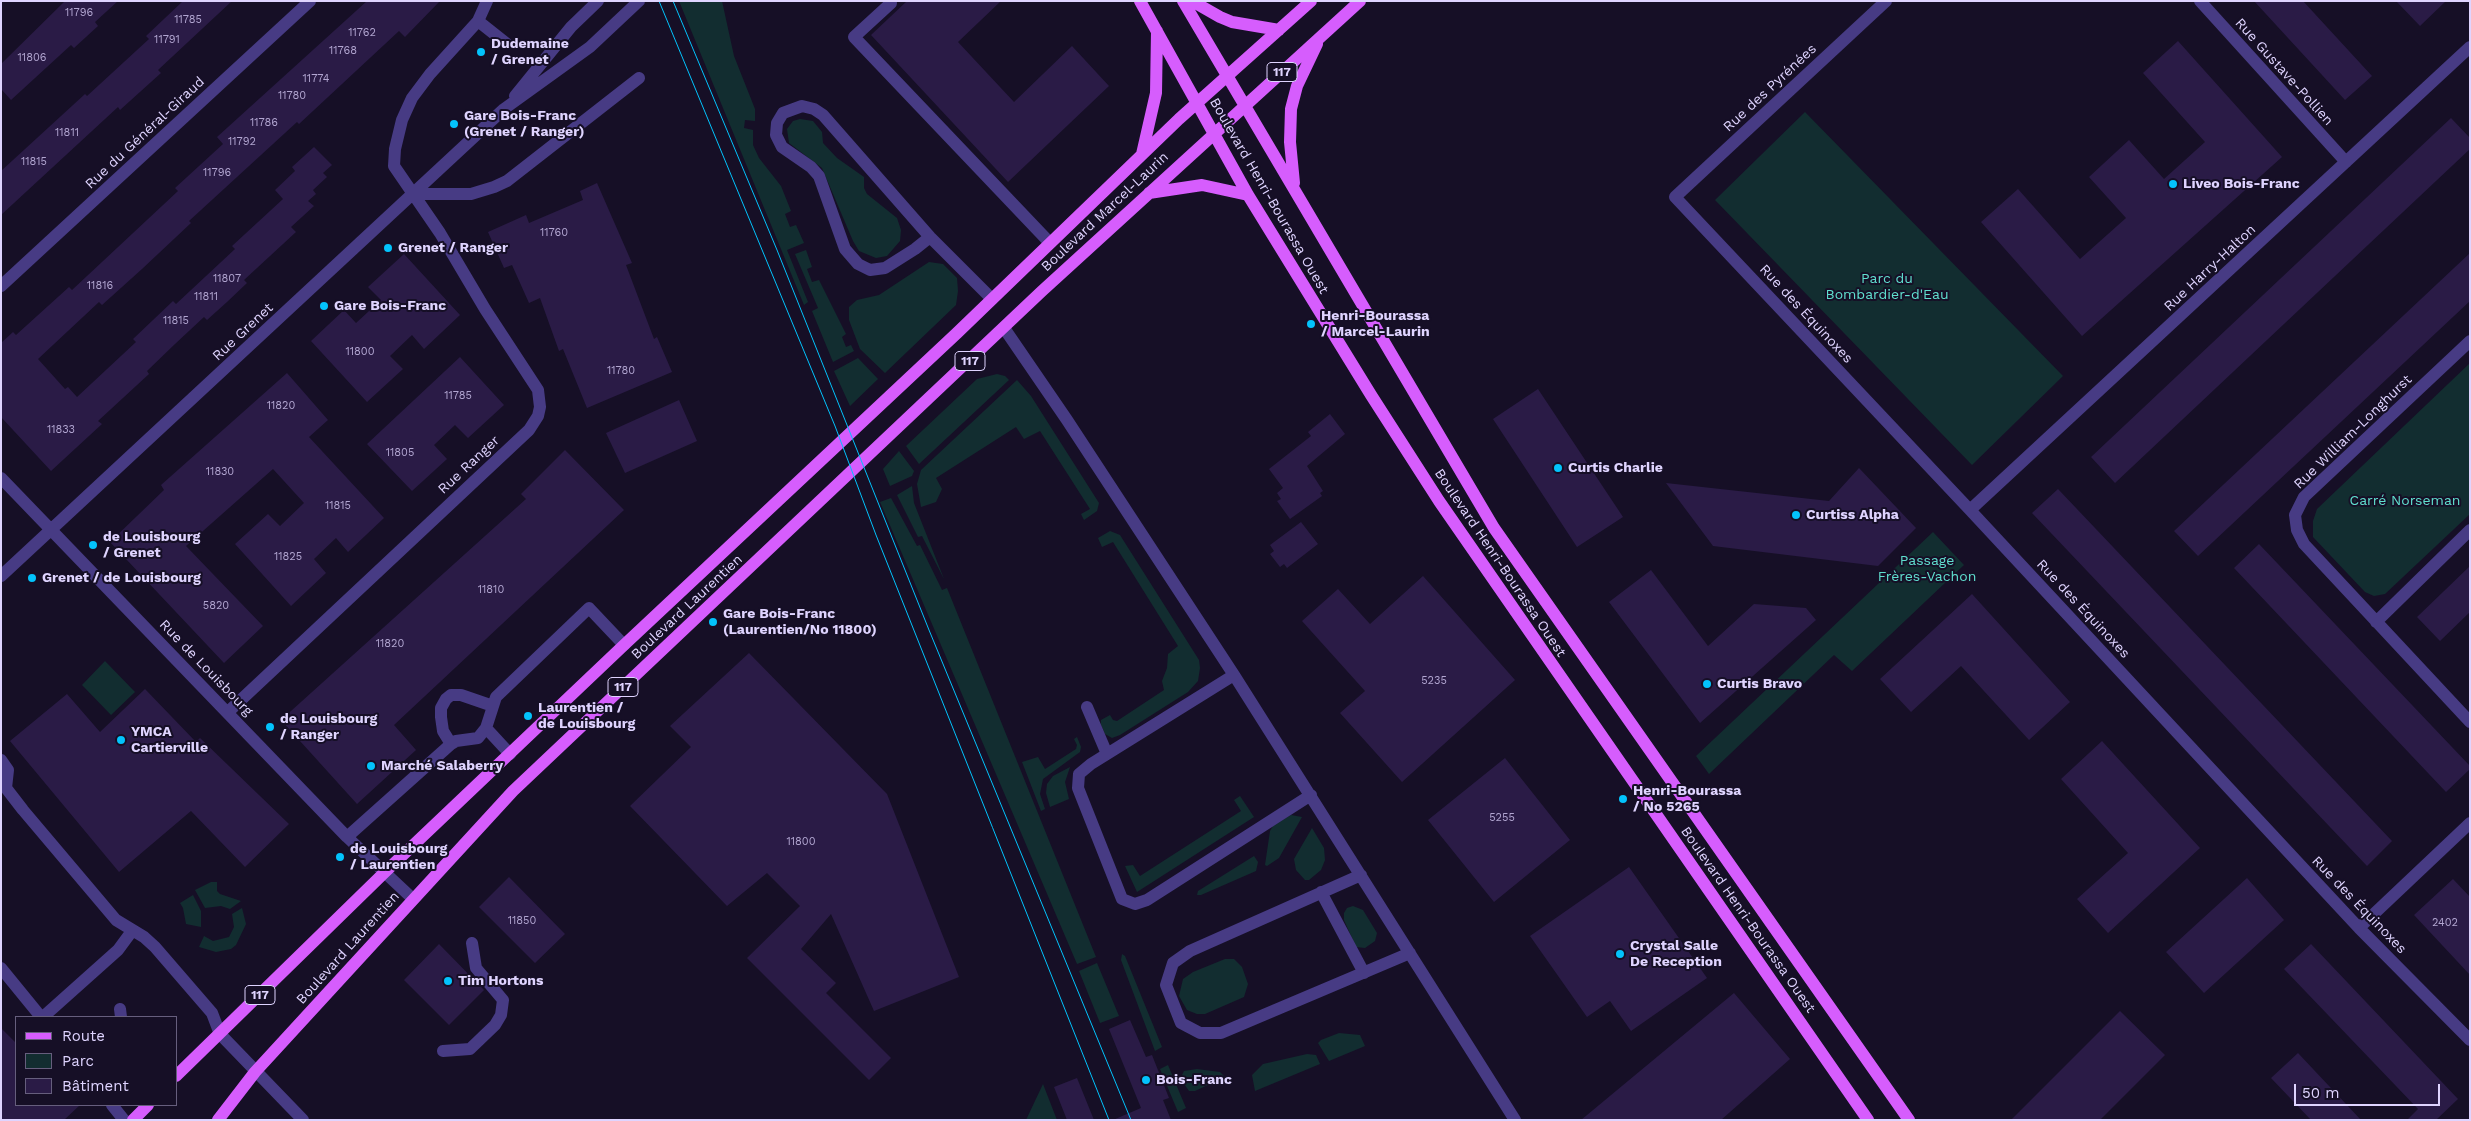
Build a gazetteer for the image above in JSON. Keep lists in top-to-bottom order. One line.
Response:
{"streets":{"main road":["117","Boulevard Henri-Bourassa Ouest","Boulevard Marcel-Laurin","Boulevard Laurentien"],"street":["Rue Gustave-Pollien","Rue des Pyrénées","Rue du Général-Giraud","Rue Harry-Halton","Rue des Équinoxes","Rue Grenet","Rue William-Longhurst","Rue Ranger","Rue de Louisbourg"]},"crossings":[["117","Boulevard Laurentien"],["Rue Gustave-Pollien","Rue Harry-Halton"],["Rue des Pyrénées","Rue des Équinoxes"],["Boulevard Henri-Bourassa Ouest","Boulevard Marcel-Laurin"],["Boulevard Marcel-Laurin","Boulevard Laurentien"],["Rue Harry-Halton","Rue des Équinoxes"],["Rue Grenet","Rue Ranger"],["Rue Grenet","Rue de Louisbourg"],["Rue Ranger","Rue de Louisbourg"],["Boulevard Laurentien","Rue de Louisbourg"]],"parks":["Parc du Bombardier-d'Eau","Carré Norseman","Passage Frères-Vachon"],"places":["Dudemaine / Grenet","Gare Bois-Franc (Grenet / Ranger)","Liveo Bois-Franc","Grenet / Ranger","Gare Bois-Franc","Henri-Bourassa / Marcel-Laurin","Curtis Charlie","Curtiss Alpha","de Louisbourg / Grenet","Grenet / de Louisbourg","Gare Bois-Franc (Laurentien/No 11800)","Curtis Bravo","Laurentien / de Louisbourg","de Louisbourg / Ranger","YMCA Cartierville","Marché Salaberry","Henri-Bourassa / No 5265","de Louisbourg / Laurentien","Crystal Salle De Reception","Tim Hortons","Bois-Franc"],"house_numbers":["11796","11785","11762","11791","11768","11806","11774","11780","11786","11811","11792","11815","11796","11760","11807","11816","11811","11815","11800","11780","11785","11820","11833","11805","11830","11815","11825","11810","5820","11820","5235","5255","11800","11850","2402"],"legend":["Route","Parc","Bâtiment"],"scale_bar":"50 m"}
